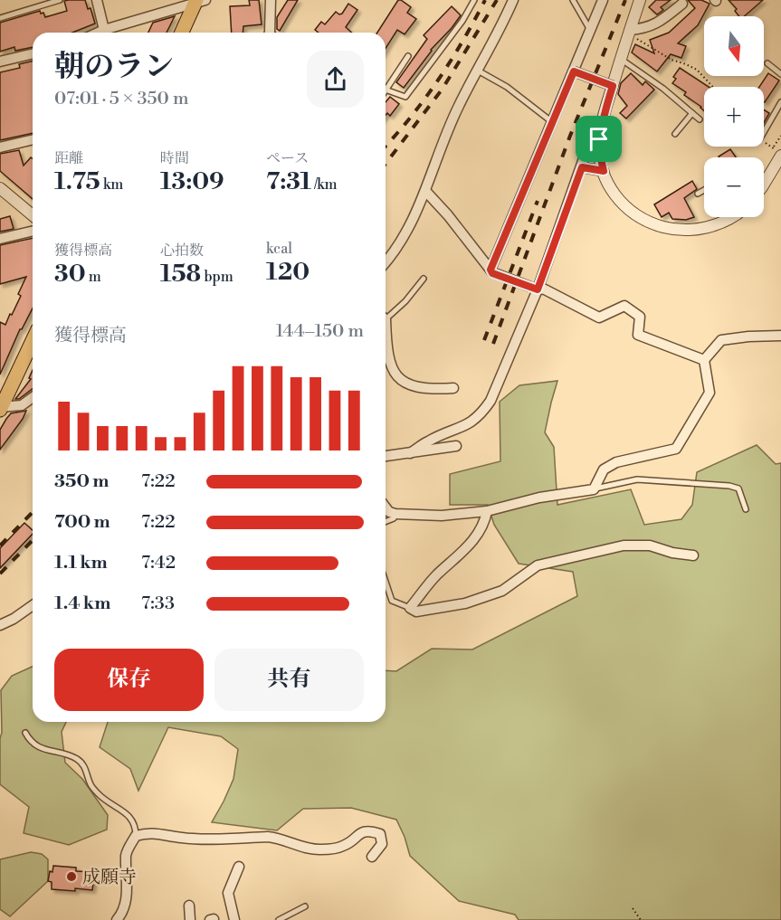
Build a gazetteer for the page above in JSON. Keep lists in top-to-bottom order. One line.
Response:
{"places":["成願寺"],"north":"bottom","page":{"map_buttons":["+","−"],"heading":["朝のラン","07:01 · 5 × 350 m"],"stats":[["距離","1.75 km"],["時間","13:09"],["ペース","7:31 /km"],["獲得標高","30 m"],["心拍数","158 bpm"],["kcal","120"]],"chart":["獲得標高","144–150 m"],"list":[{"name":"350 m","note":"7:22"},{"name":"700 m","note":"7:22"},{"name":"1.1 km","note":"7:42"},{"name":"1.4 km","note":"7:33"}],"buttons":["保存","共有"]}}
